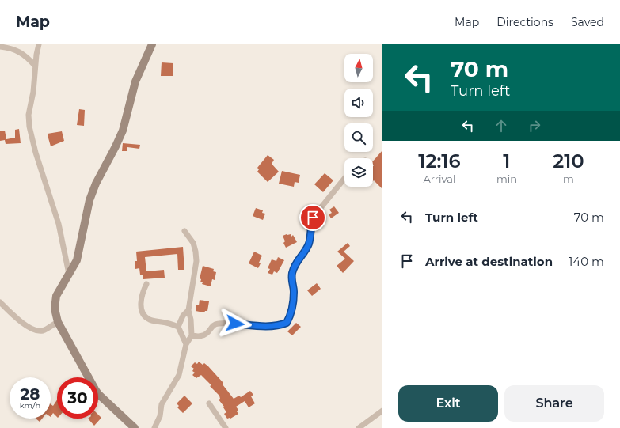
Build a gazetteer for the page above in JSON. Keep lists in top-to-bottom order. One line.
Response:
{"north":"top","page":{"header":"Map","nav":["Map","Directions","Saved"],"turn":["70 m","Turn left"],"eta":["12:16","Arrival","1","min","210","m"],"list":[{"name":"Turn left","value":"70 m"},{"name":"Arrive at destination","value":"140 m"}],"speed":"28 km/h","limit":"30","buttons":["Exit","Share"]}}
